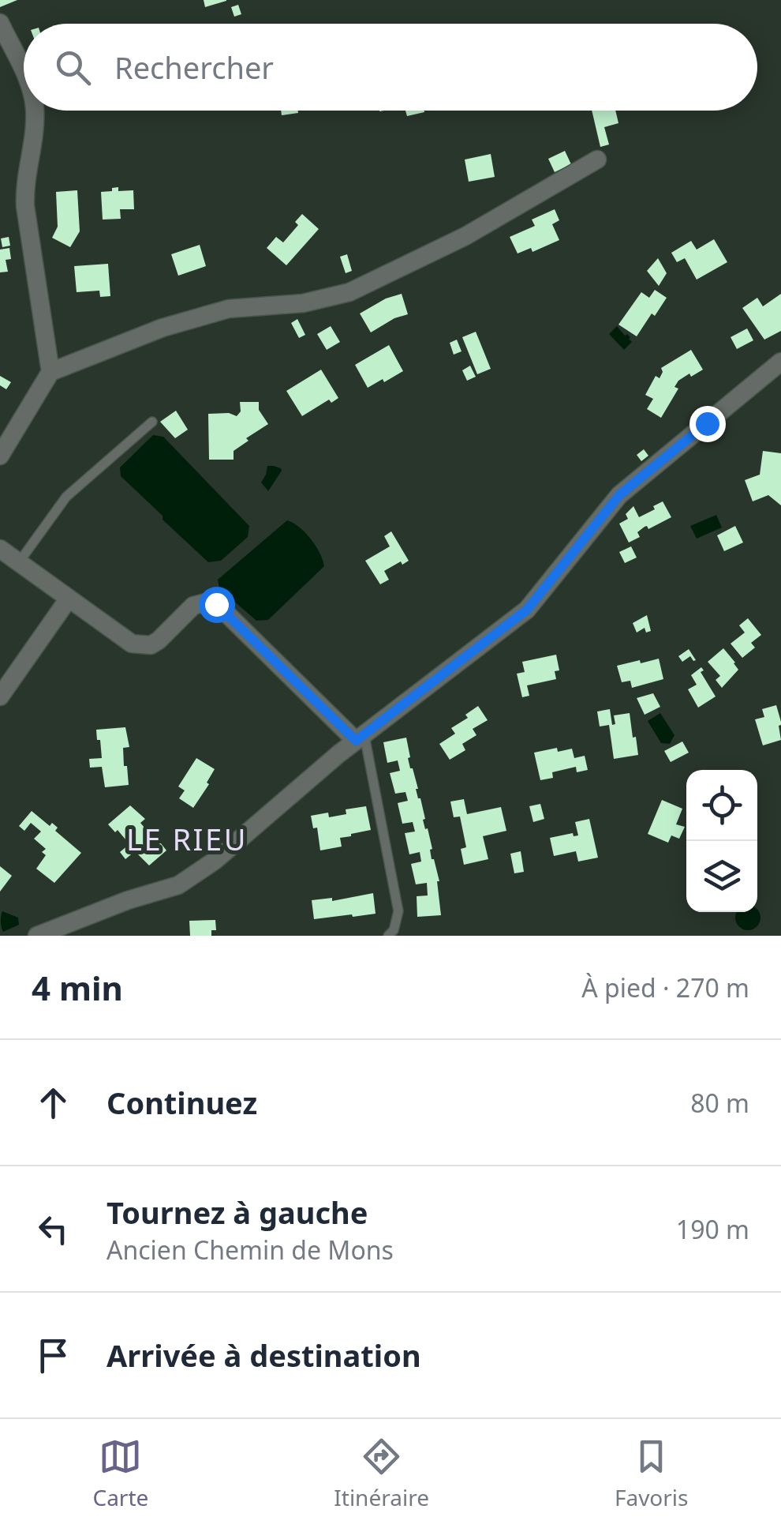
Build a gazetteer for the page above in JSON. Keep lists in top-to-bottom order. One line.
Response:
{"districts":["LE RIEU"],"page":{"search":"Rechercher","heading":["4 min","À pied · 270 m"],"list":[["Continuez","80 m"],["Tournez à gauche","Ancien Chemin de Mons","190 m"],"Arrivée à destination"],"nav":["Carte","Itinéraire","Favoris"]}}
